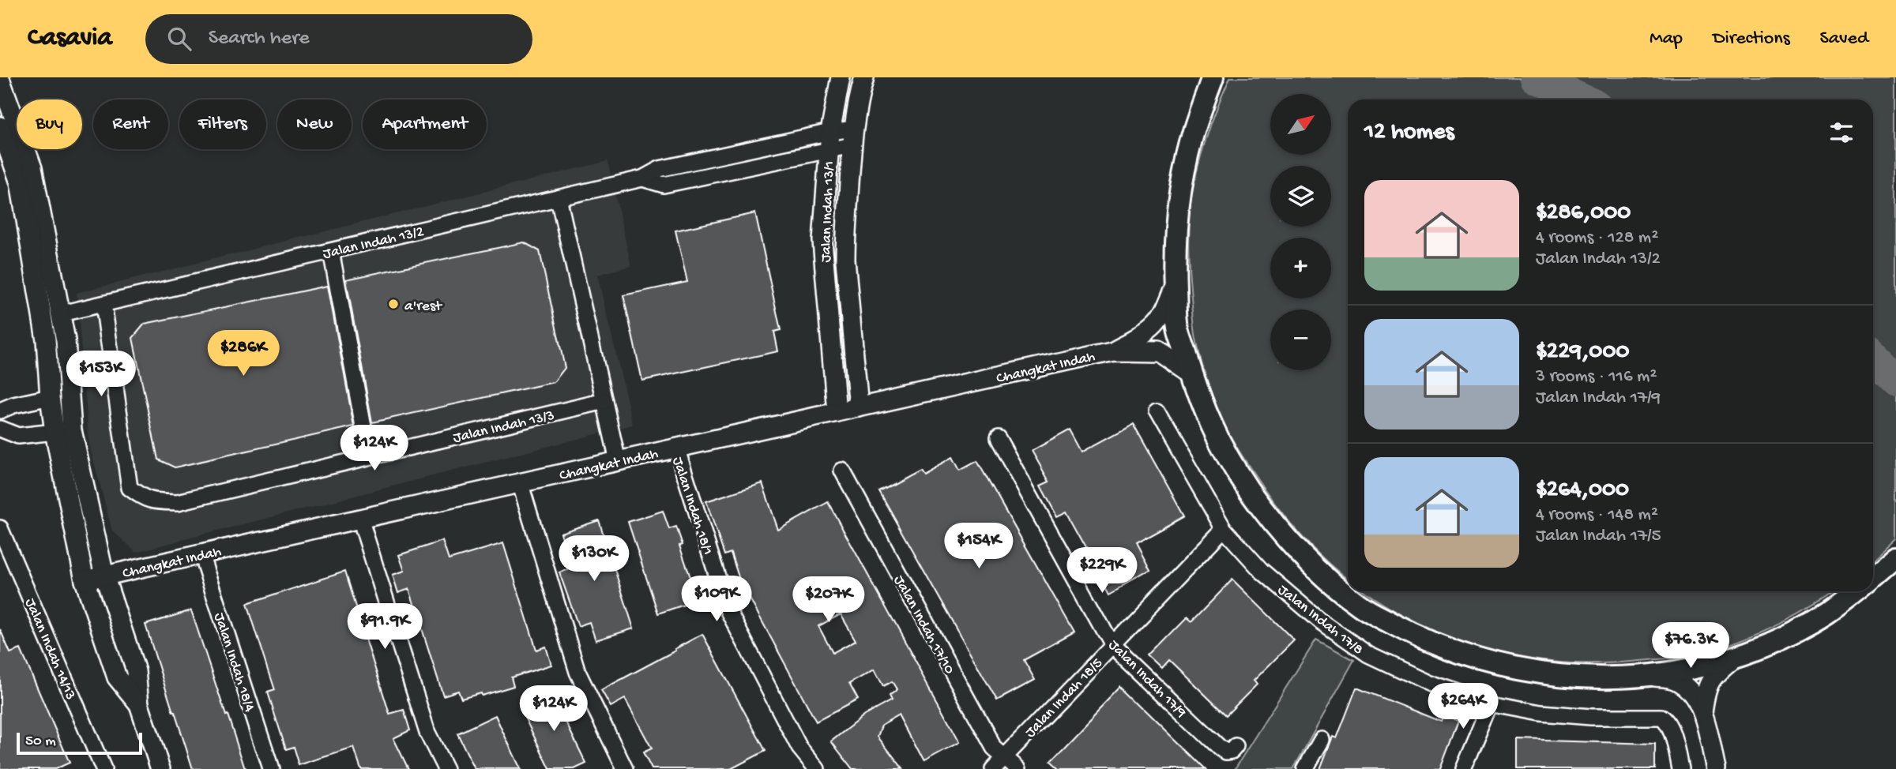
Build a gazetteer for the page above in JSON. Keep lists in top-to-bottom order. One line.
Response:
{"streets":{"street":["Jalan Indah 13/1","Jalan Indah 13/2","Changkat Indah","Jalan Indah 13/3","Jalan Indah 18/1","Jalan Indah 17/8","Jalan Indah 17/10","Jalan Indah 14/13","Jalan Indah 18/4","Jalan Indah 17/9","Jalan Indah 18/5"]},"crossings":[["Jalan Indah 13/1","Jalan Indah 13/2"],["Jalan Indah 13/1","Changkat Indah"],["Jalan Indah 13/2","Changkat Indah"],["Jalan Indah 13/2","Jalan Indah 13/3"],["Changkat Indah","Jalan Indah 18/1"],["Changkat Indah","Jalan Indah 18/4"],["Jalan Indah 17/8","Jalan Indah 18/5"],["Jalan Indah 17/10","Jalan Indah 18/5"],["Jalan Indah 17/9","Jalan Indah 18/5"]],"places":["a'rest"],"scale_bar":"50 m","north":"top right","page":{"header":"Casavia","search":"Search here","nav":["Map","Directions","Saved"],"map_buttons":["+","−"],"chip":["Buy","Rent","Filters","New","Apartment"],"heading":"12 homes","list":[{"name":"$286,000","note":"4 rooms · 128 m² · Jalan Indah 13/2"},{"name":"$229,000","note":"3 rooms · 116 m² · Jalan Indah 17/9"},{"name":"$264,000","note":"4 rooms · 148 m² · Jalan Indah 17/5"}],"price":["$286K","$153K","$124K","$154K","$130K","$229K","$109K","$207K","$91.9K","$76.3K","$264K","$124K"],"scale":"50 m"}}
